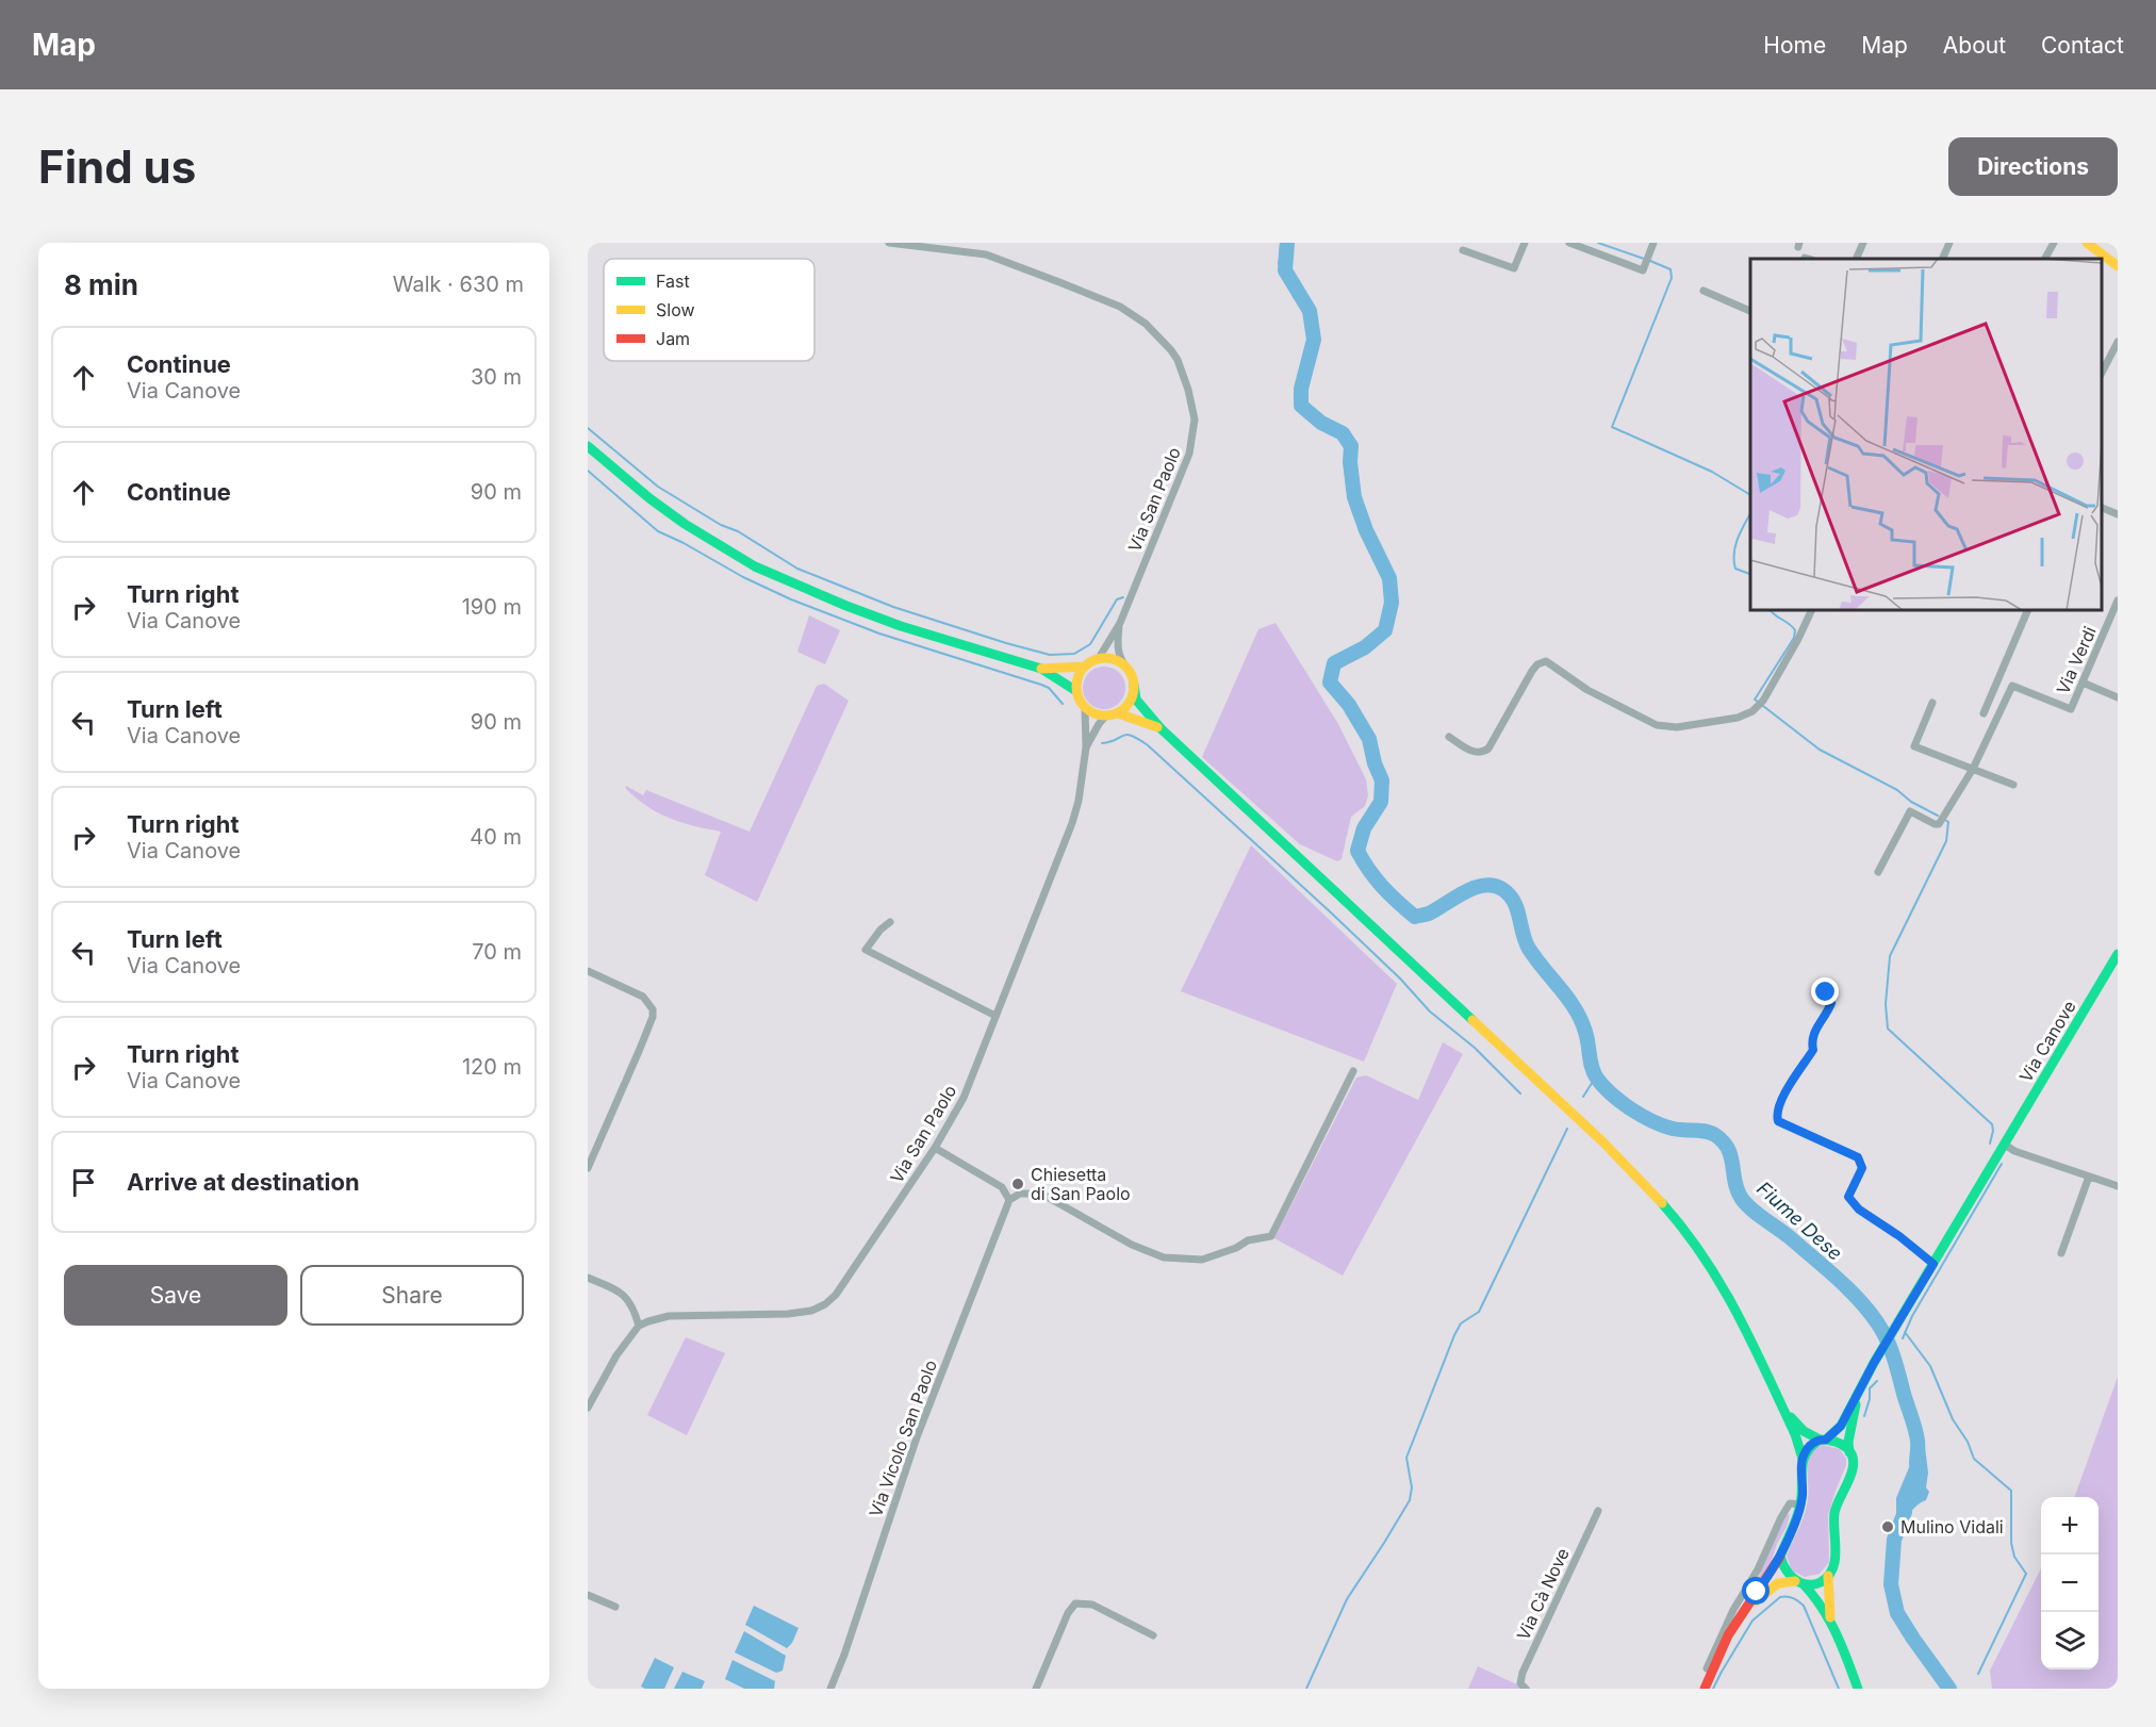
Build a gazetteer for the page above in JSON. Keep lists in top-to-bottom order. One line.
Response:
{"streets":{"main road":["Via Canove"],"street":["Via San Paolo","Via Verdi","Via Vicolo San Paolo","Via Cà Nove"]},"water":["Fiume Dese"],"places":["Chiesetta di San Paolo","Mulino Vidali"],"legend":["Fast","Slow","Jam"],"page":{"header":"Map","nav":["Home","Map","About","Contact"],"buttons":["Directions",["Save","Share"]],"title":"Find us","heading":["8 min","Walk · 630 m"],"list":[["Continue","Via Canove","30 m"],["Continue","90 m"],["Turn right","Via Canove","190 m"],["Turn left","Via Canove","90 m"],["Turn right","Via Canove","40 m"],["Turn left","Via Canove","70 m"],["Turn right","Via Canove","120 m"],"Arrive at destination"],"map_buttons":["+","−"]}}
